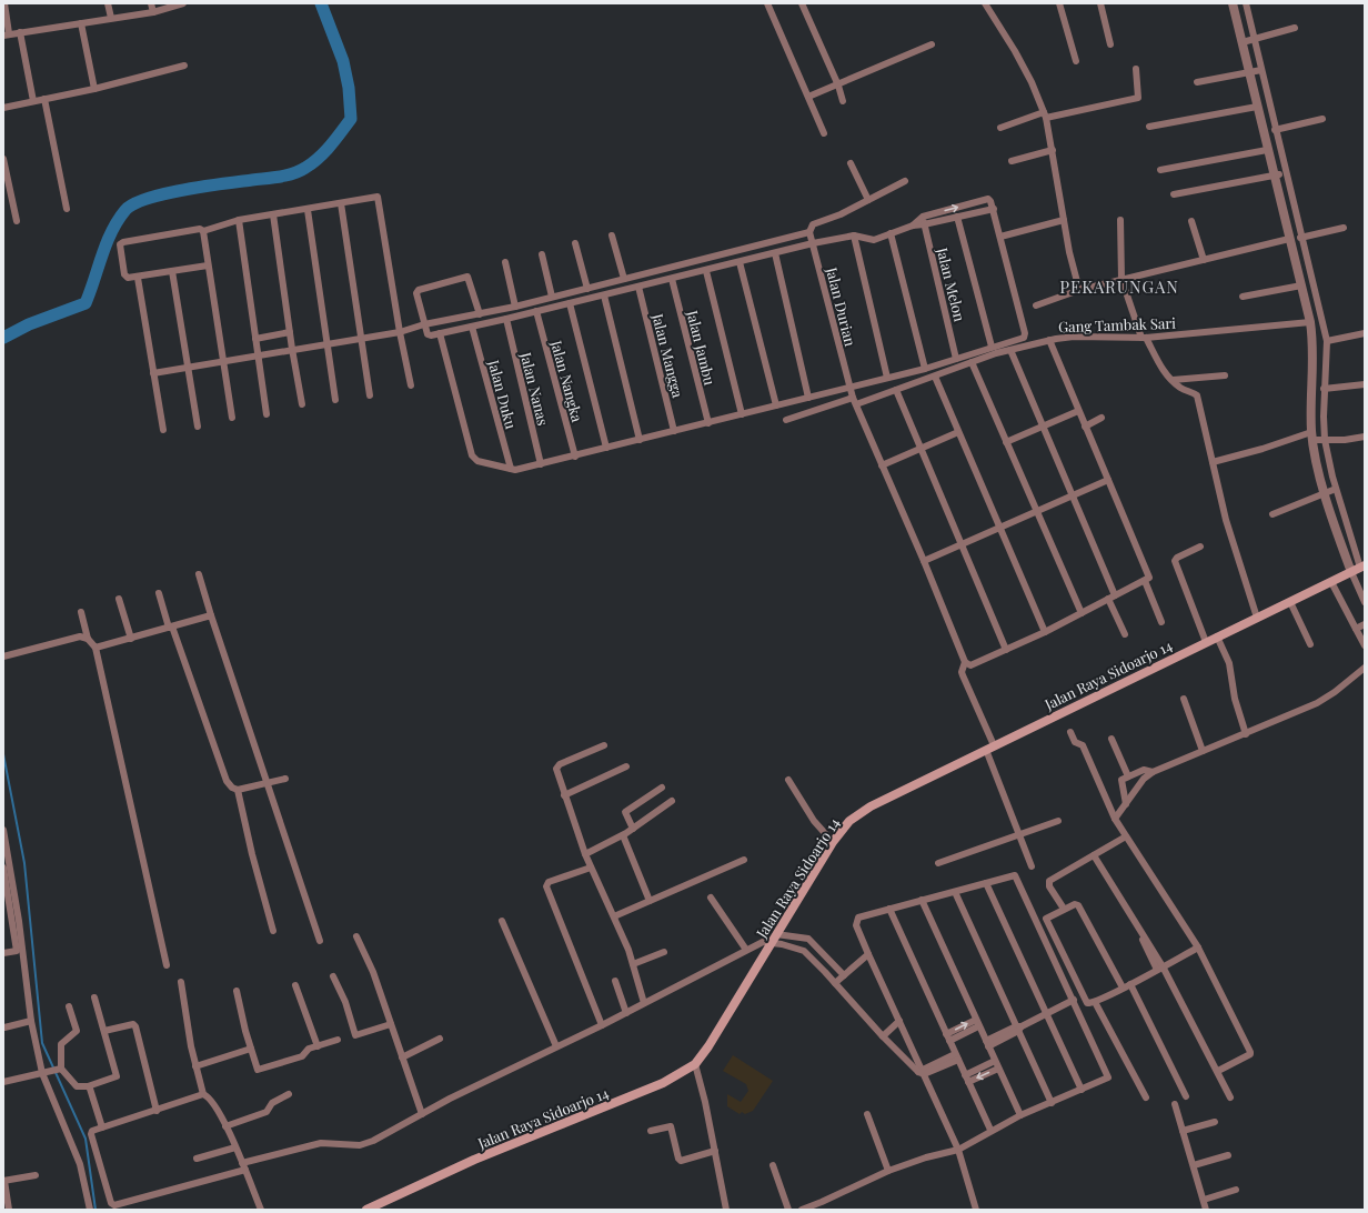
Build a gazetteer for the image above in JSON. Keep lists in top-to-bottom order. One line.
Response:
{"streets":{"main road":["Jalan Raya Sidoarjo 14"],"street":["Jalan Melon","Jalan Durian","Gang Tambak Sari","Jalan Jambu","Jalan Mangga","Jalan Nangka","Jalan Nanas","Jalan Duku"]},"crossings":[["Jalan Durian","Gang Tambak Sari"],["Jalan Durian","Jalan Raya Sidoarjo 14"]],"districts":["PEKARUNGAN"]}
